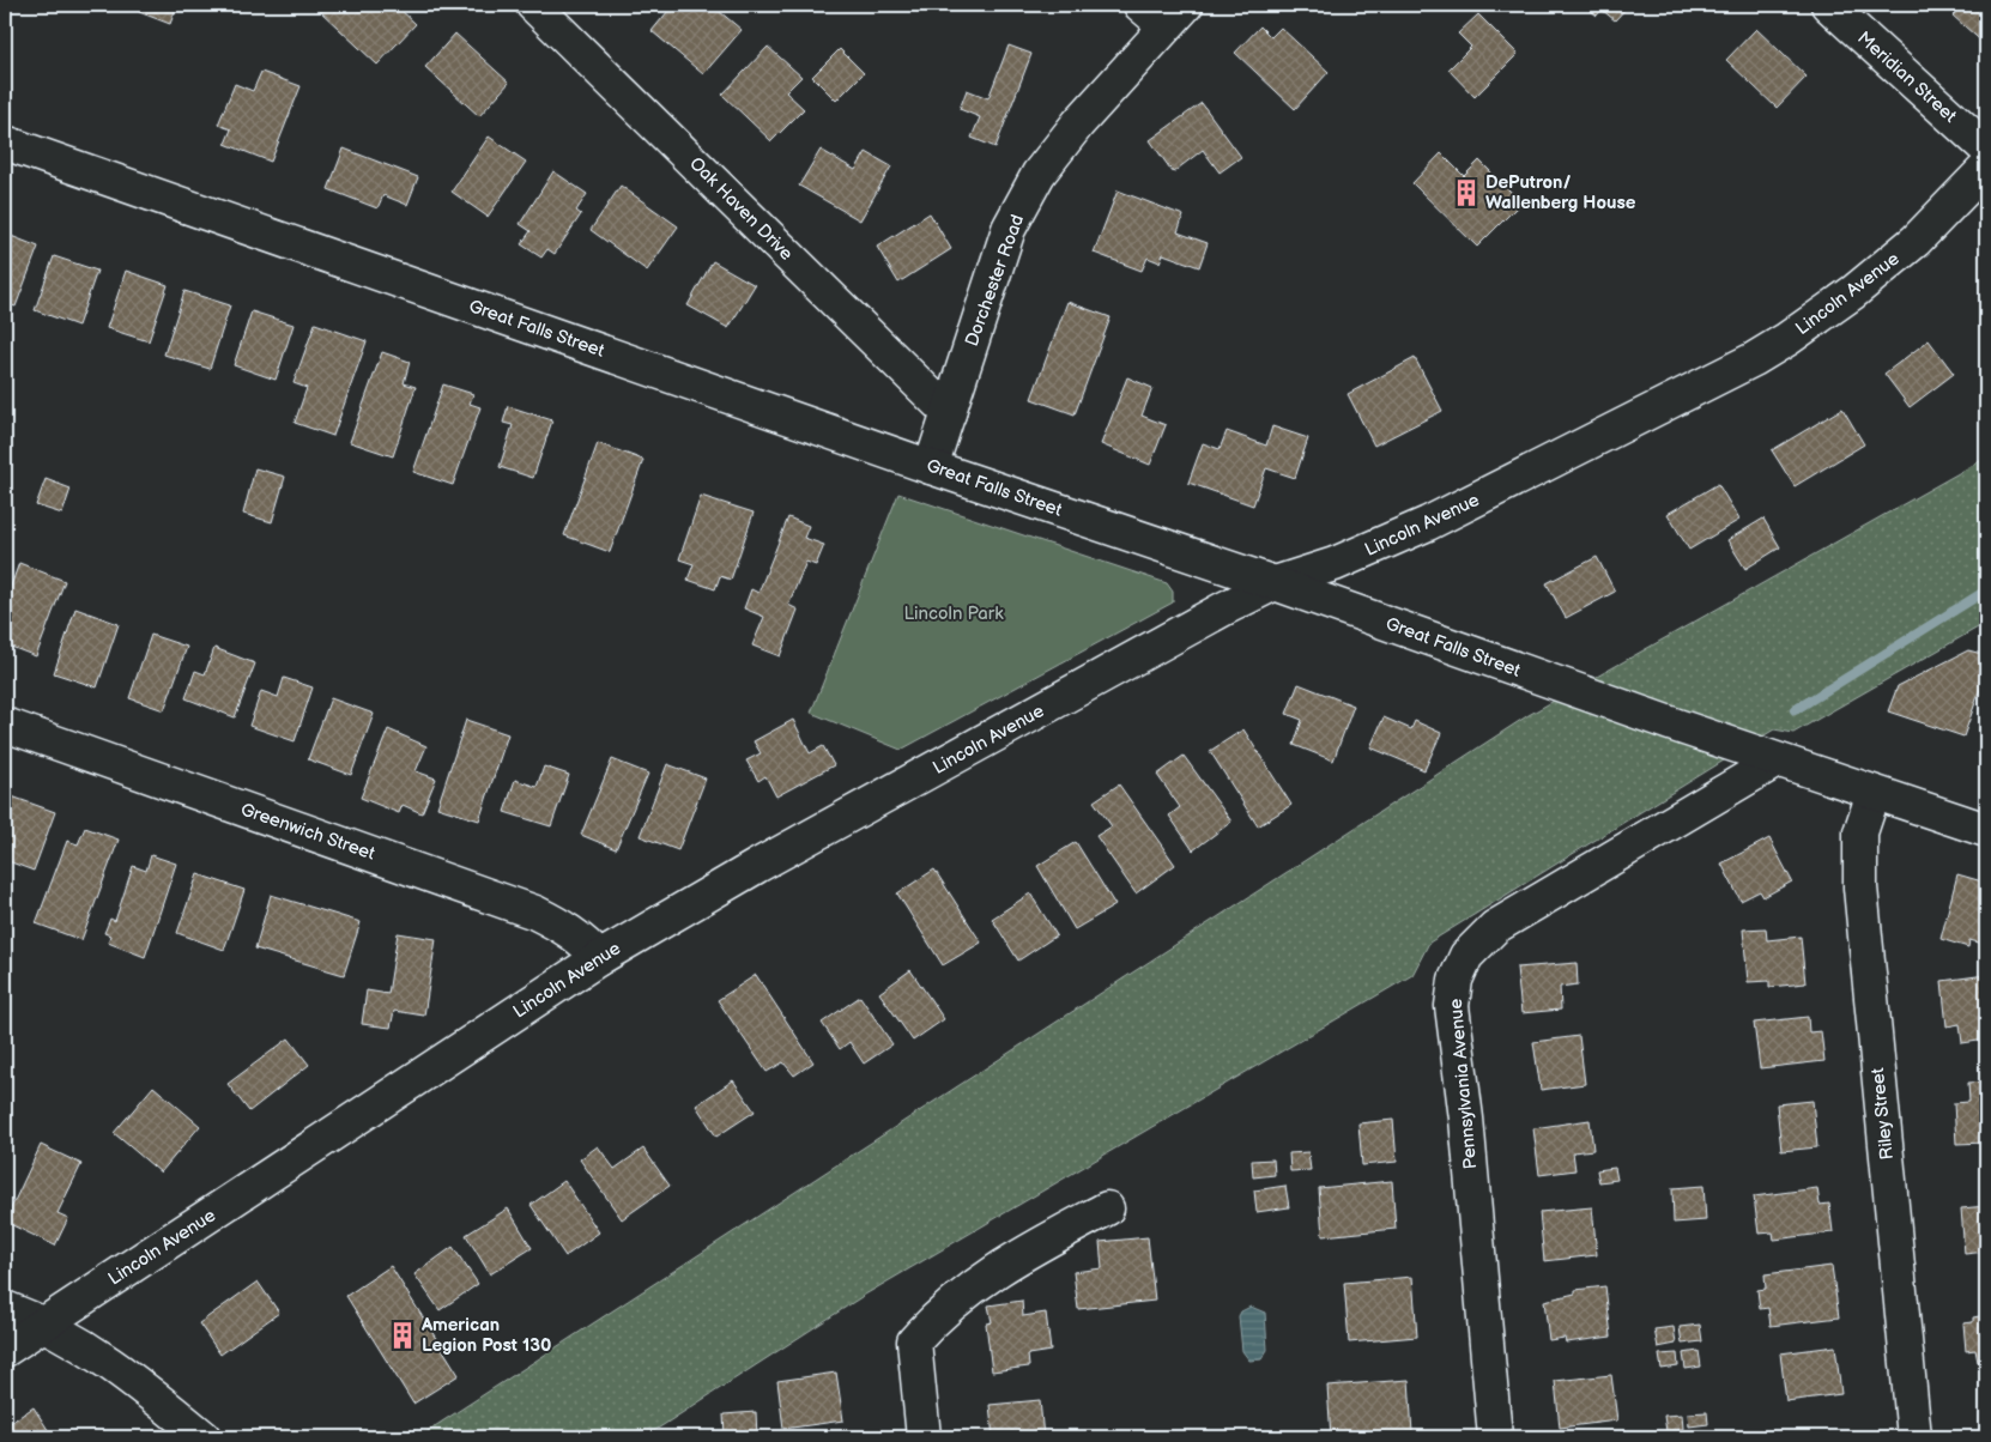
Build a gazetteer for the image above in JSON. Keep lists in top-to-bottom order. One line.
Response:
{"streets":{"street":["Meridian Street","Oak Haven Drive","Dorchester Road","Lincoln Avenue","Great Falls Street","Greenwich Street","Pennsylvania Avenue","Riley Street"]},"crossings":[["Oak Haven Drive","Dorchester Road"],["Dorchester Road","Great Falls Street"],["Lincoln Avenue","Great Falls Street"],["Lincoln Avenue","Greenwich Street"],["Great Falls Street","Pennsylvania Avenue"],["Great Falls Street","Riley Street"]],"parks":["Lincoln Park"],"places":{"building":["DePutron/ Wallenberg House","American Legion Post 130"]}}
